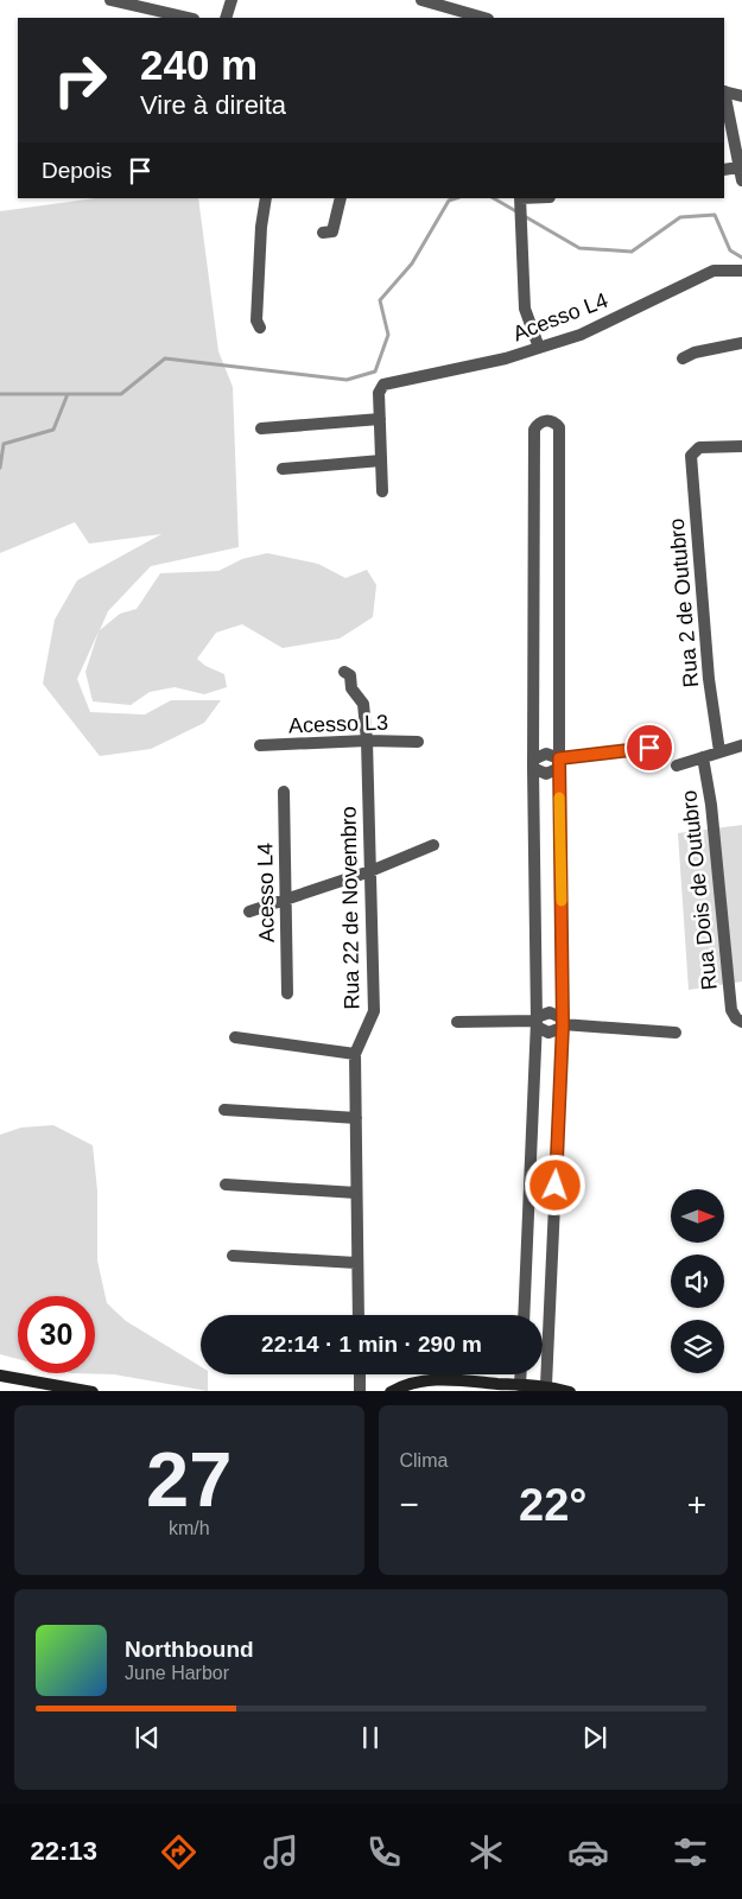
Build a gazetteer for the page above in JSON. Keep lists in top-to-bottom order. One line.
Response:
{"streets":{"street":["Acesso L4","Rua 2 de Outubro","Acesso L3","Rua Dois de Outubro","Rua 22 de Novembro"]},"crossings":[["Acesso L3","Rua 22 de Novembro"]],"north":"right","page":{"turn":["240 m","Vire à direita"],"then":"Depois","limit":"30","trip":"22:14 · 1 min · 290 m","tile":[["27","km/h"],"Clima"],"heat":["−","22°","+"],"song":["Northbound","June Harbor"],"tabs":"22:13"}}
